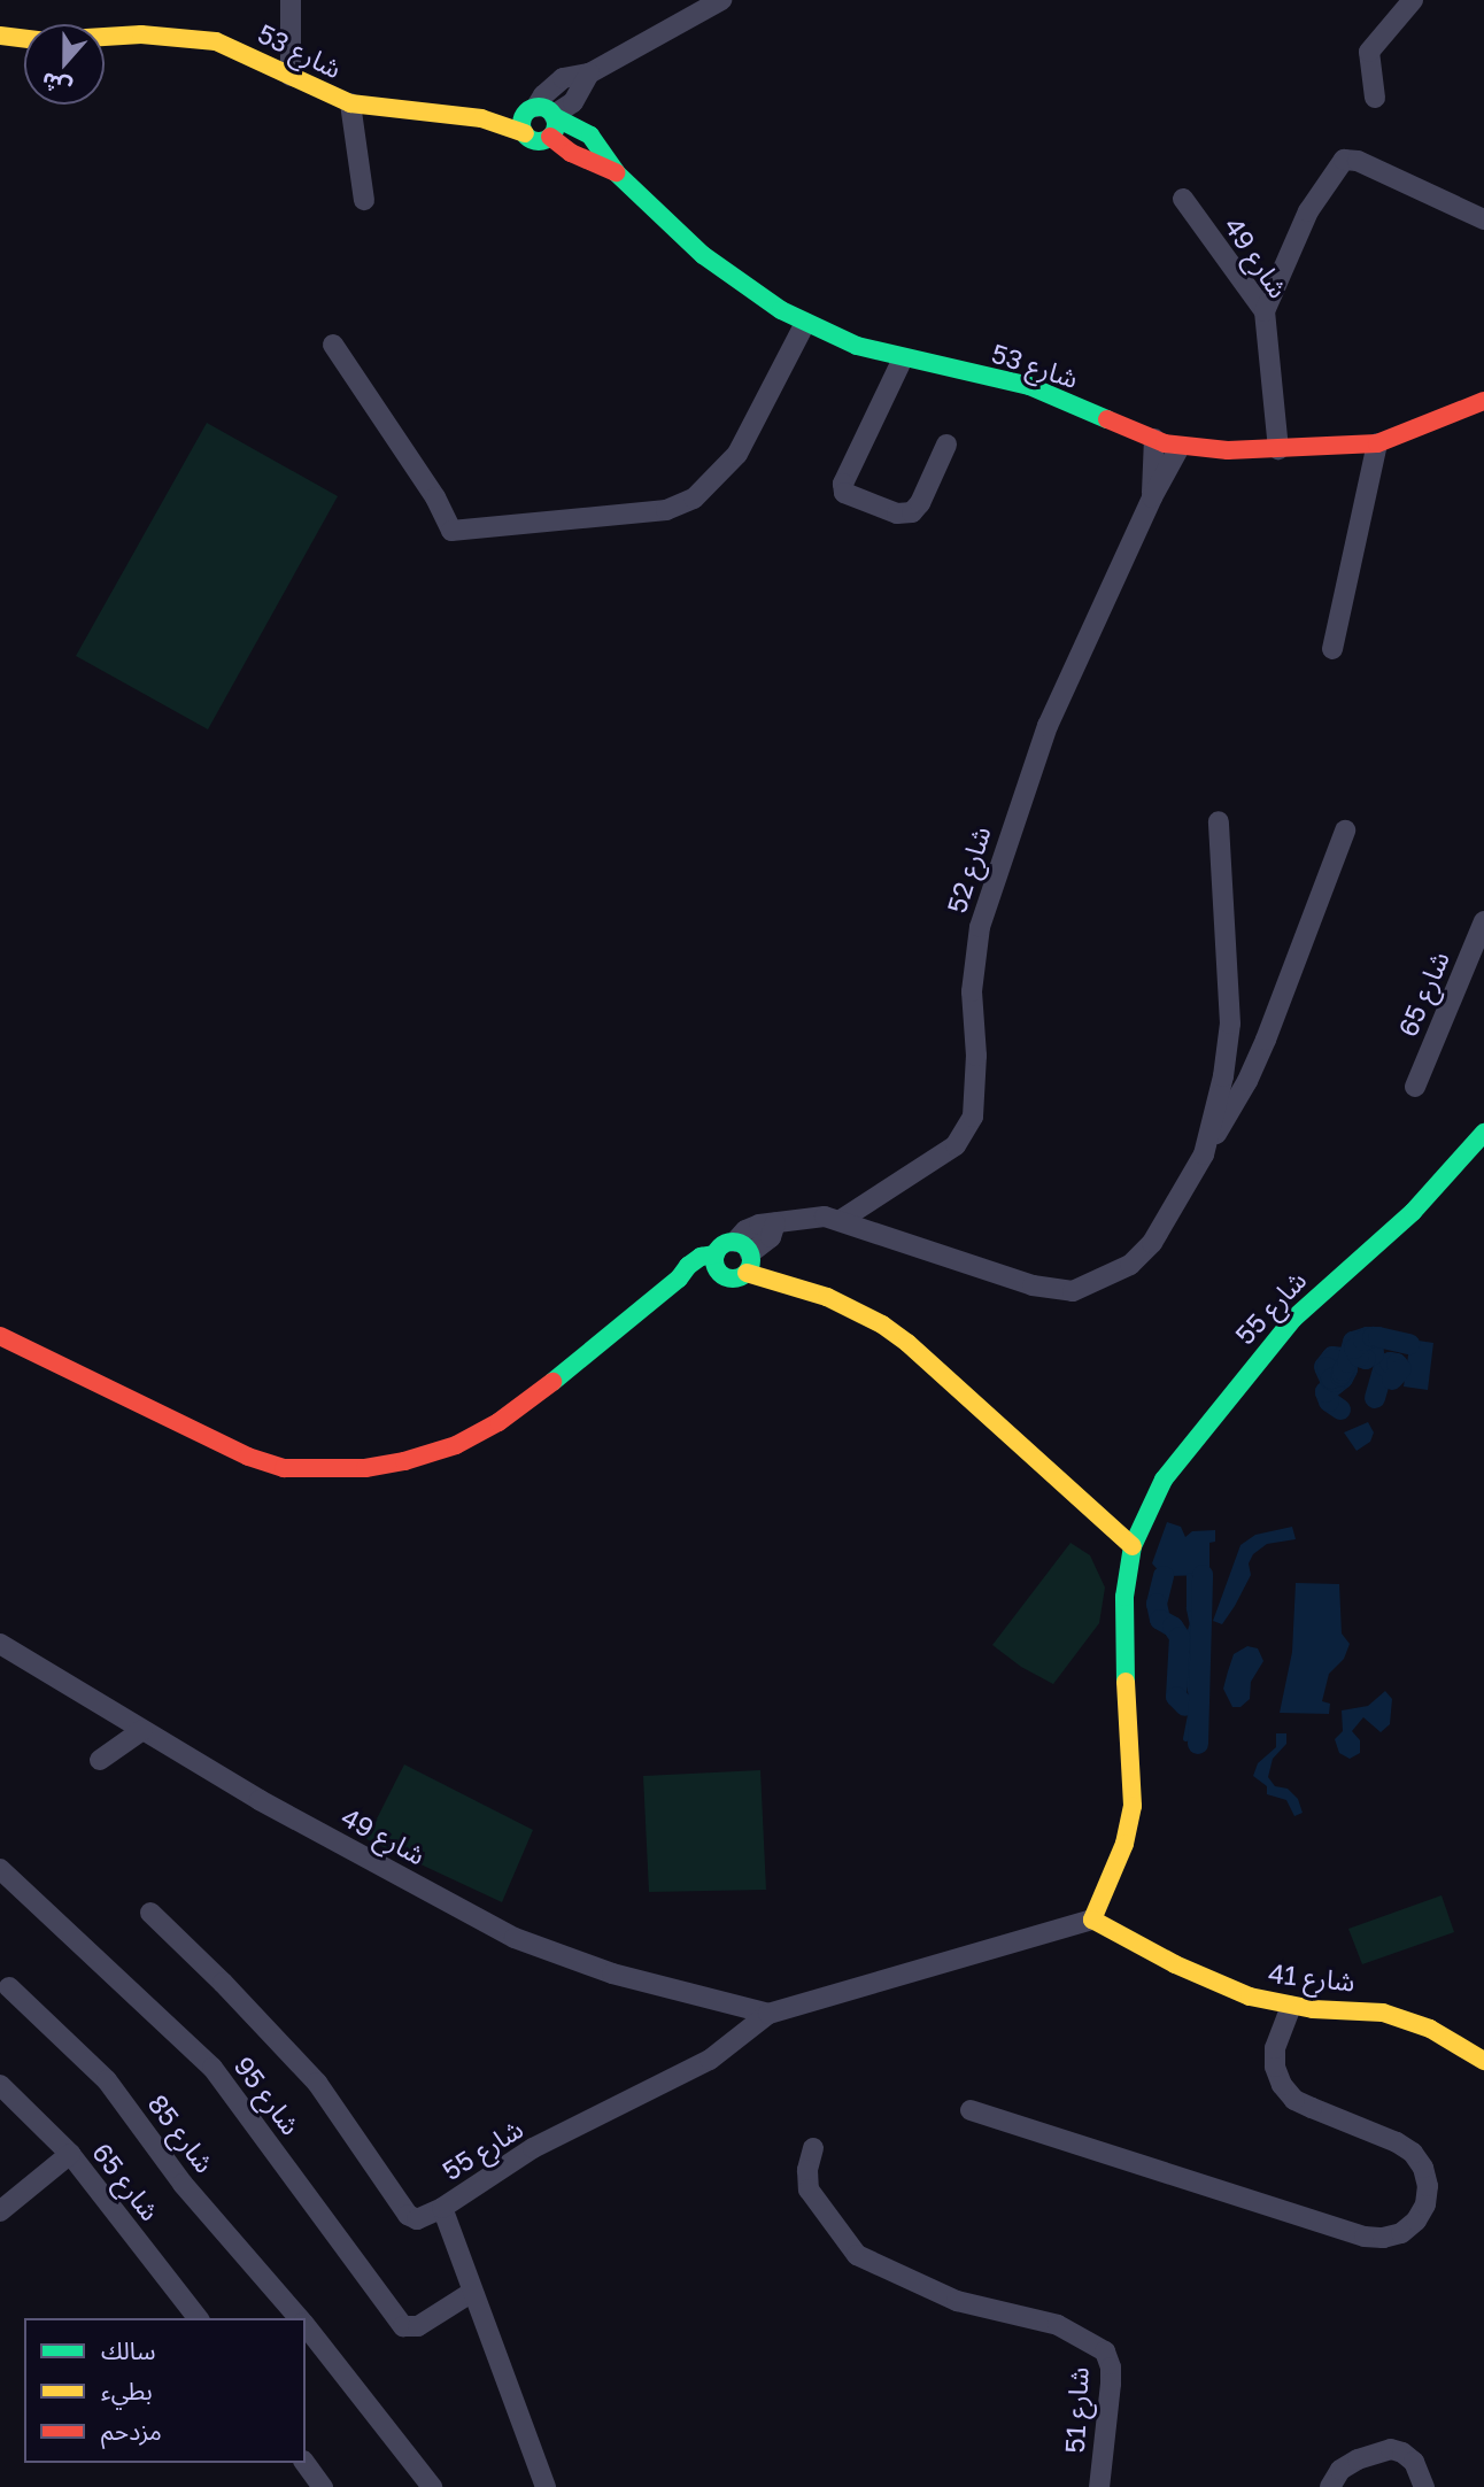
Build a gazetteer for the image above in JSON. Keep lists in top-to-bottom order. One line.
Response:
{"streets":{"street":["شارع 53","شارع 49","شارع 52","شارع 65","شارع 55","شارع 41","شارع 95","شارع 85","شارع 51"]},"crossings":[["شارع 53","شارع 49"],["شارع 53","شارع 52"],["شارع 49","شارع 55"],["شارع 55","شارع 41"],["شارع 55","شارع 95"]],"legend":["سالك","بطيء","مزدحم"],"north":"bottom"}
